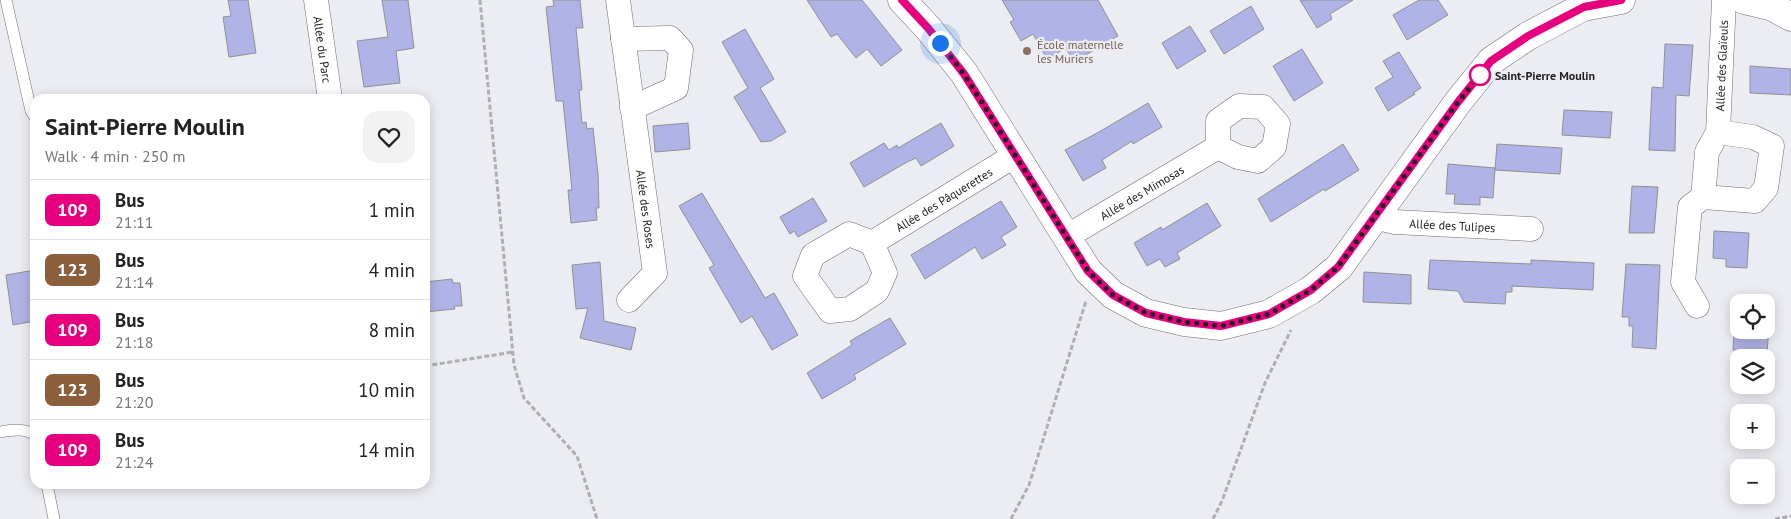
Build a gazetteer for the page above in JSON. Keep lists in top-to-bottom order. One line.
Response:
{"streets":{"street":["Allée du Parc","Allée des Glaïeuls","Allée des Mimosas","Allée des Pâquerettes","Allée des Roses","Allée des Tulipes"]},"places":["École maternelle les Muriers","Saint-Pierre Moulin"],"lines":["bus line 109"],"page":{"heading":["Saint-Pierre Moulin","Walk · 4 min · 250 m"],"list":[{"mark":"109","name":"Bus","note":"21:11","value":"1 min"},{"mark":"123","name":"Bus","note":"21:14","value":"4 min"},{"mark":"109","name":"Bus","note":"21:18","value":"8 min"},{"mark":"123","name":"Bus","note":"21:20","value":"10 min"},{"mark":"109","name":"Bus","note":"21:24","value":"14 min"}],"map_buttons":["+","−"]}}
